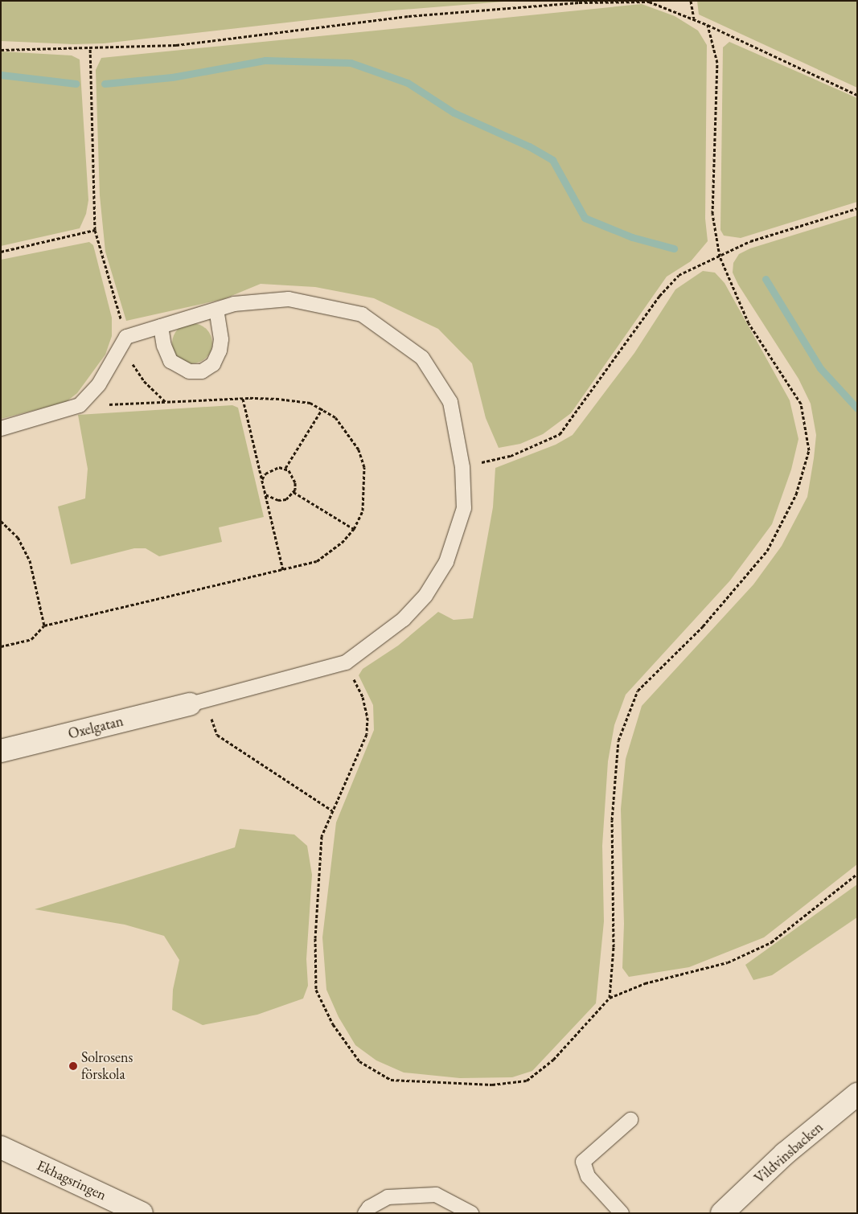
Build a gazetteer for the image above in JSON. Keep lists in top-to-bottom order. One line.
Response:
{"streets":{"street":["Oxelgatan","Vildvinsbacken","Ekhagsringen"]},"places":["Solrosens förskola"]}
